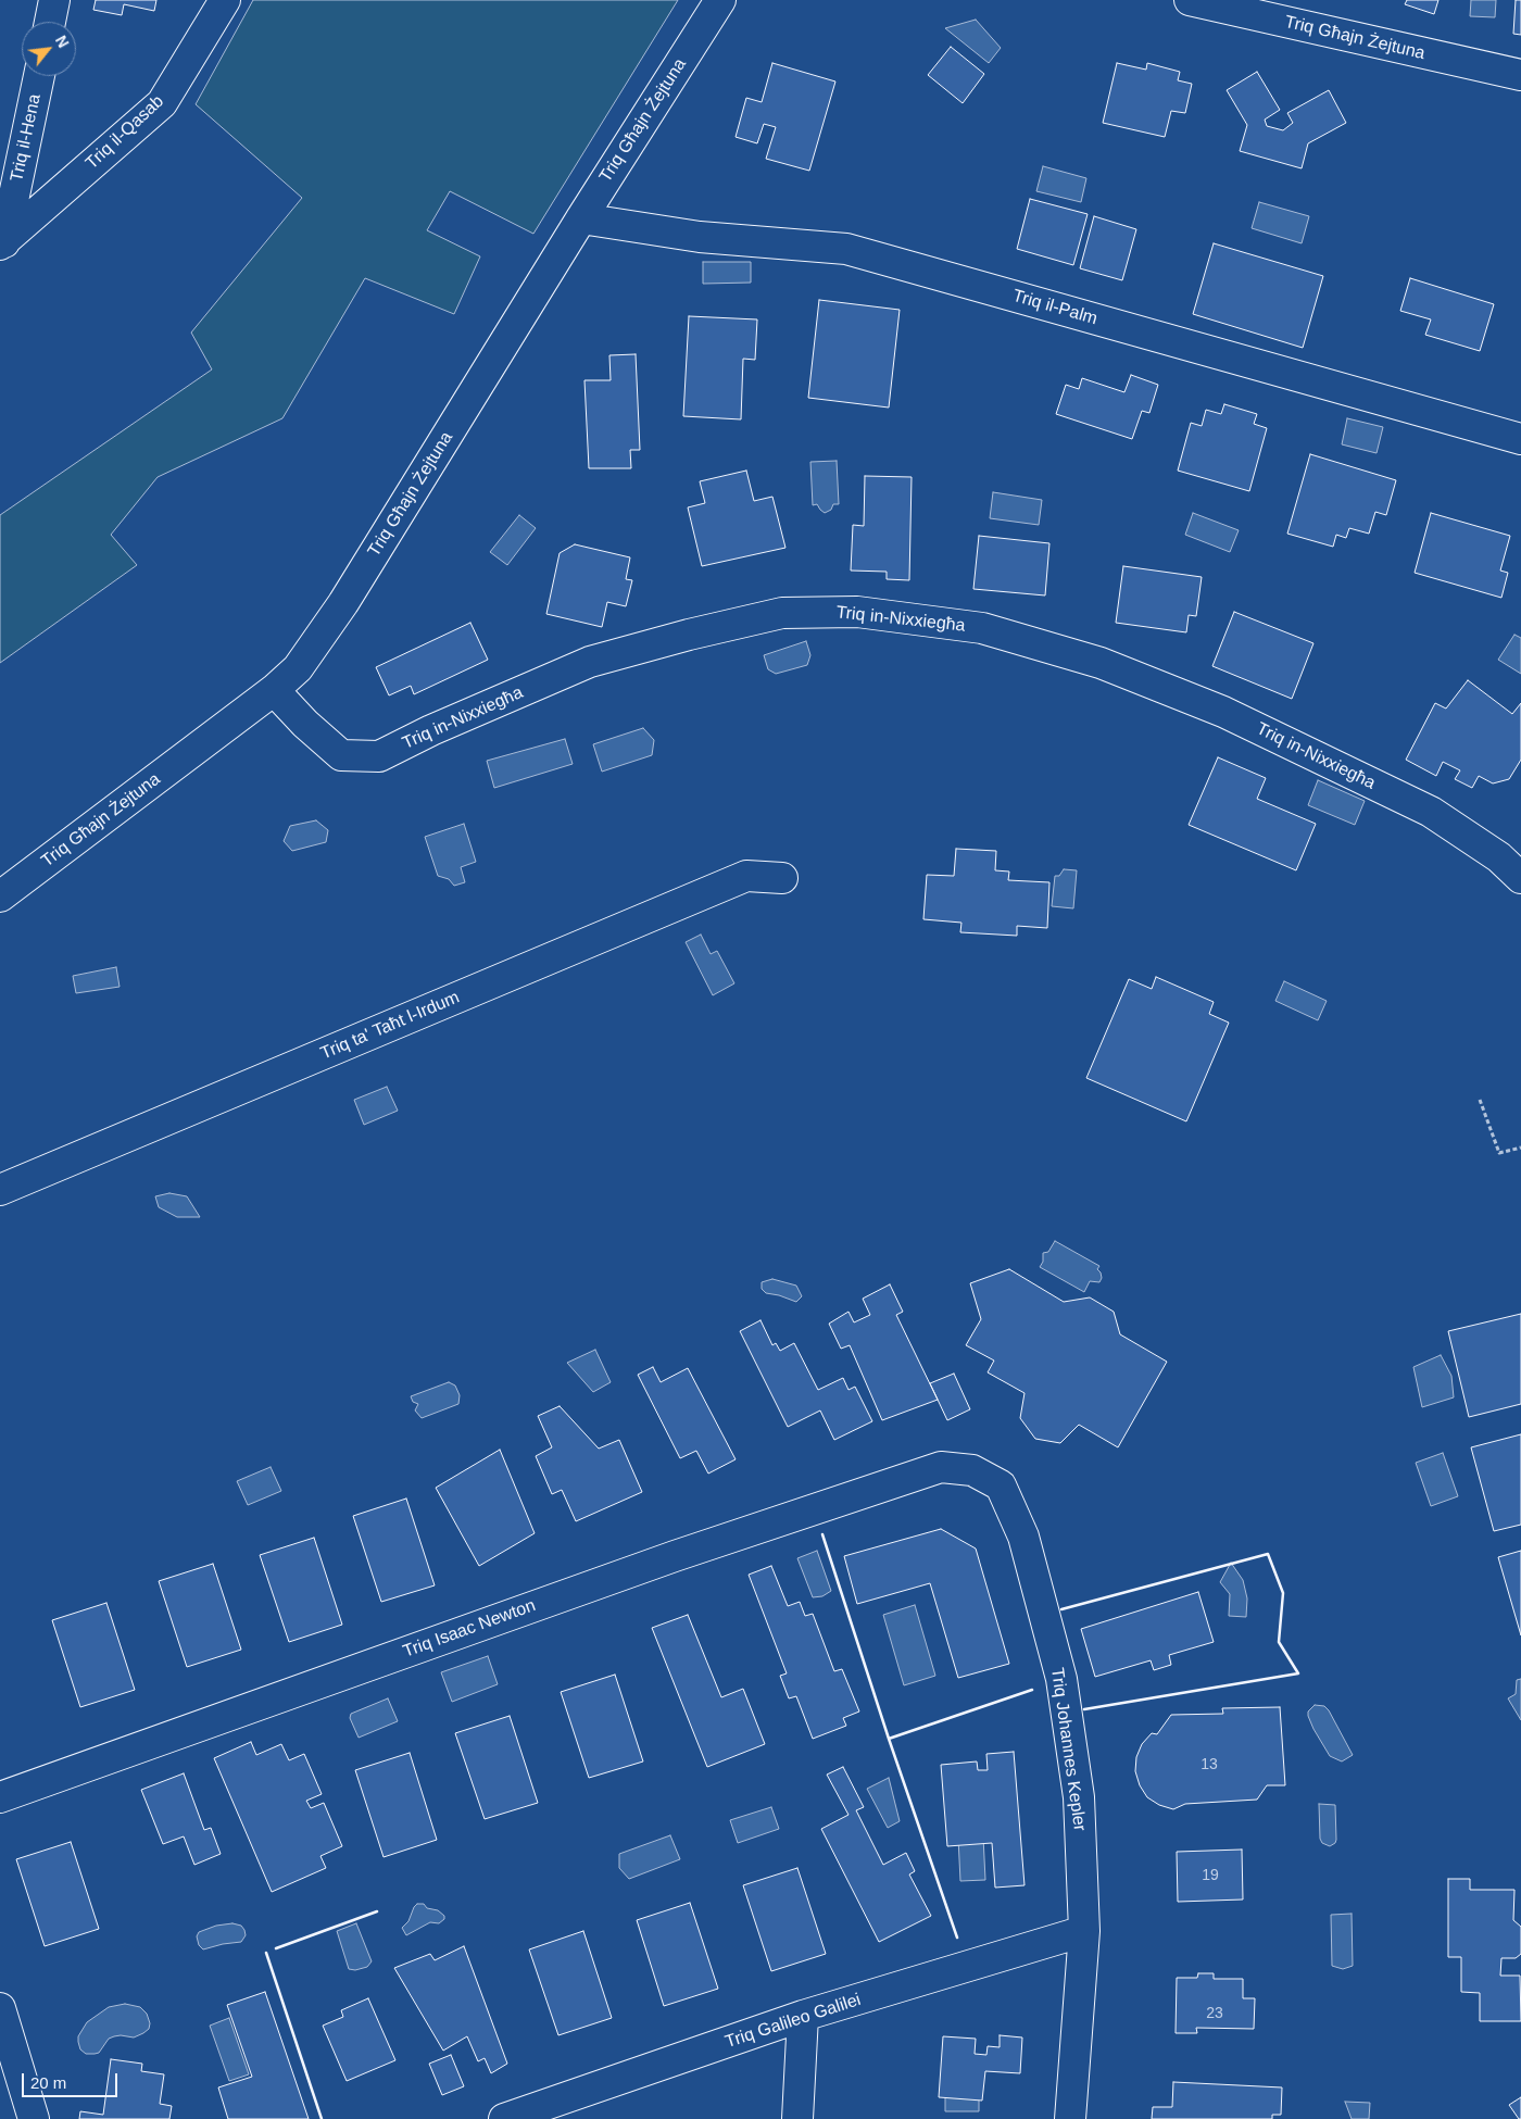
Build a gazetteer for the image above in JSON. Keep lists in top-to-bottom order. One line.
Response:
{"streets":{"street":["Triq Għajn Żejtuna","Triq il-Qasab","Triq il-Hena","Triq il-Palm","Triq in-Nixxiegħa","Triq ta' Taħt l-Irdum","Triq Isaac Newton","Triq Johannes Kepler","Triq Galileo Galilei"]},"crossings":[["Triq Għajn Żejtuna","Triq il-Palm"],["Triq Għajn Żejtuna","Triq in-Nixxiegħa"],["Triq il-Qasab","Triq il-Hena"],["Triq Isaac Newton","Triq Johannes Kepler"],["Triq Johannes Kepler","Triq Galileo Galilei"]],"house_numbers":["13","19","23"],"scale_bar":"20 m","north":"top right"}
